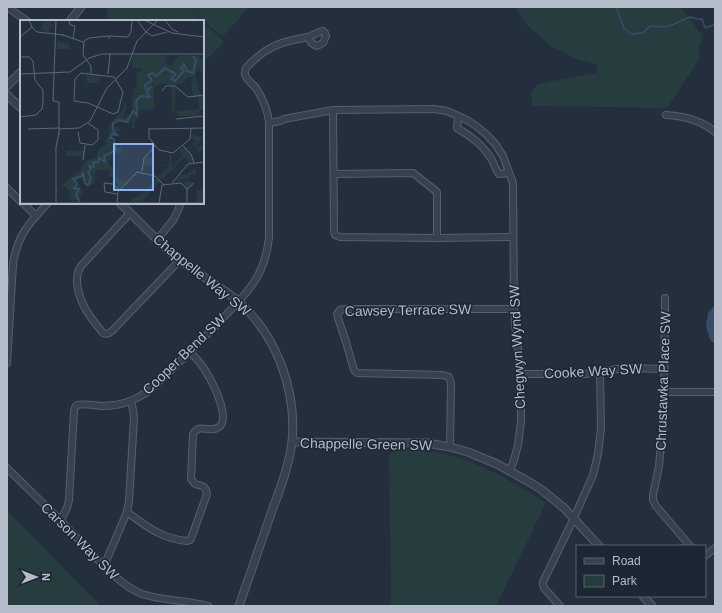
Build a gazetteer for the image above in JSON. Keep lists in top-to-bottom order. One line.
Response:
{"streets":{"street":["Chappelle Way SW","Cawsey Terrace SW","Chegwyn Wynd SW","Cooper Bend SW","Cooke Way SW","Chrustawka Place SW","Chappelle Green SW","Carson Way SW"]},"crossings":[["Chappelle Way SW","Cooper Bend SW"],["Chappelle Way SW","Chappelle Green SW"],["Cawsey Terrace SW","Chegwyn Wynd SW"],["Cawsey Terrace SW","Chappelle Green SW"],["Chegwyn Wynd SW","Cooper Bend SW"],["Chegwyn Wynd SW","Cooke Way SW"],["Chegwyn Wynd SW","Chappelle Green SW"],["Cooper Bend SW","Carson Way SW"],["Cooke Way SW","Chrustawka Place SW"]],"legend":["Road","Park"],"north":"right"}
